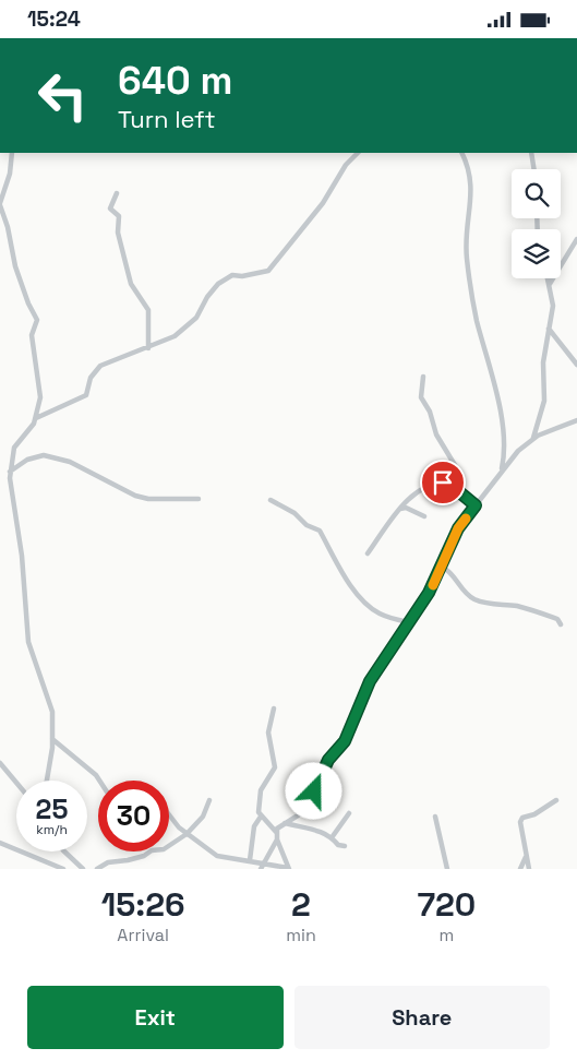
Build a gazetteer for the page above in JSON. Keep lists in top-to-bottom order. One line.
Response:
{"page":{"status":"15:24","turn":["640 m","Turn left"],"speed":"25 km/h","limit":"30","eta":["15:26","Arrival","2","min","720","m"],"buttons":["Exit","Share"]}}
